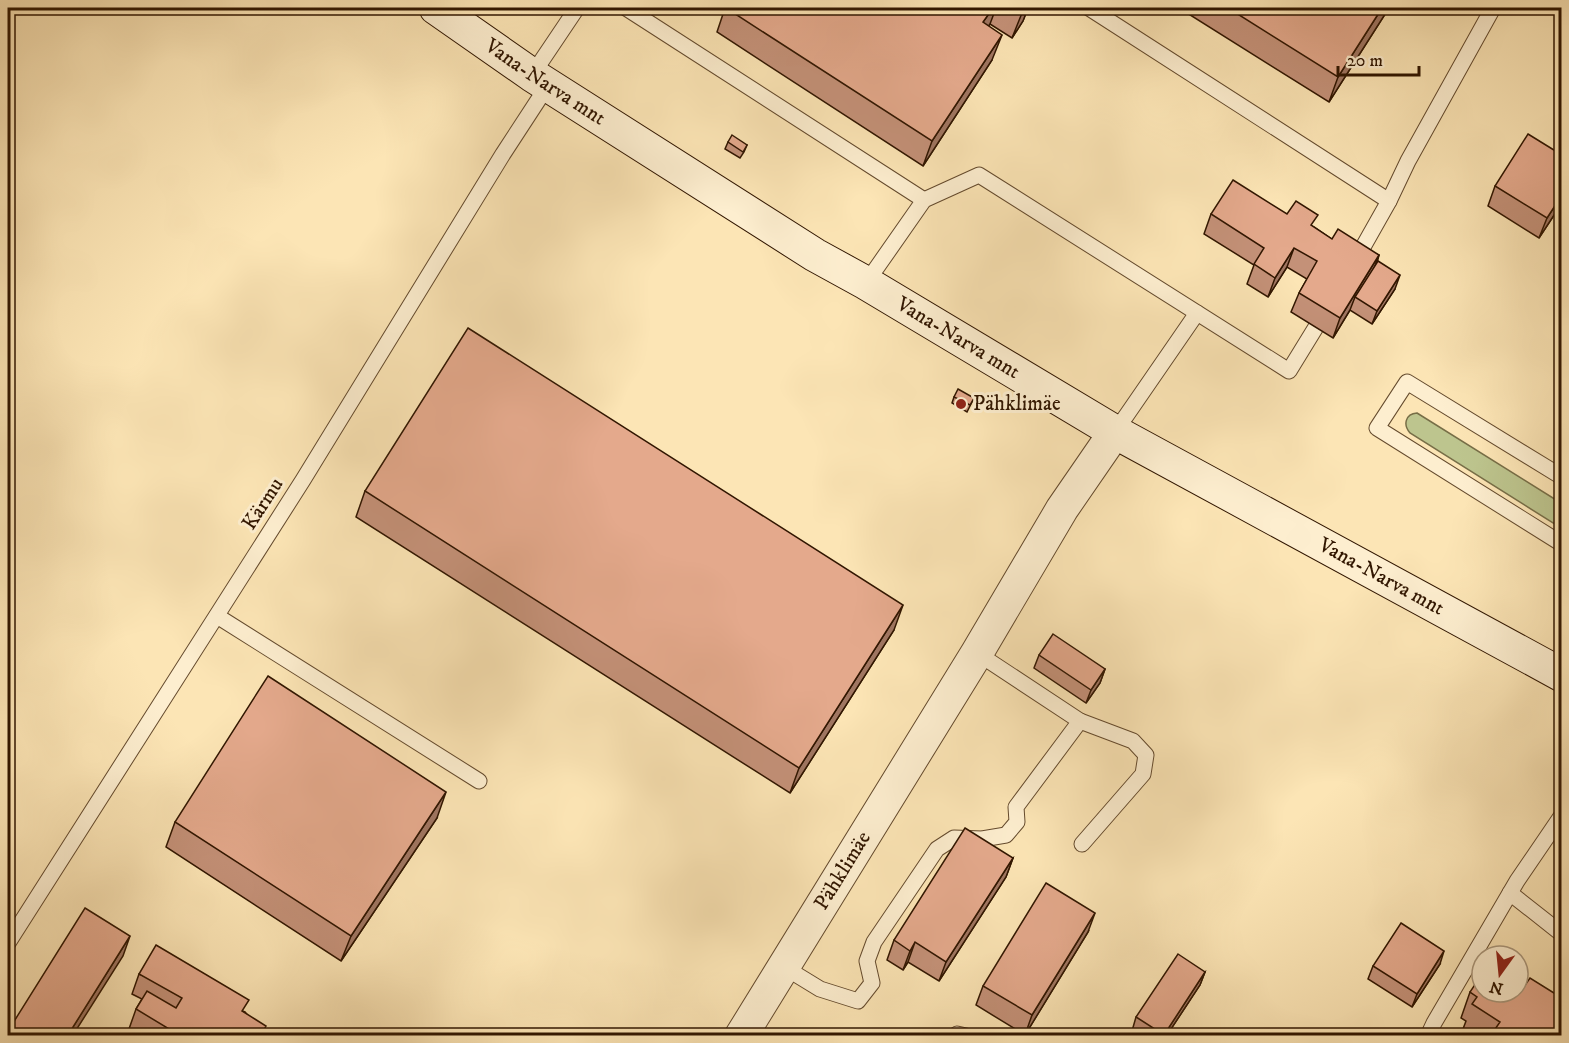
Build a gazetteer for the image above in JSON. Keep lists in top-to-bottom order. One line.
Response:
{"streets":{"main road":["Vana-Narva mnt"],"street":["Pähklimäe"],"lane":["Kärmu"]},"crossings":[["Vana-Narva mnt","Kärmu"],["Vana-Narva mnt","Pähklimäe"]],"places":["Pähklimäe"],"scale_bar":"20 m","north":"bottom"}
